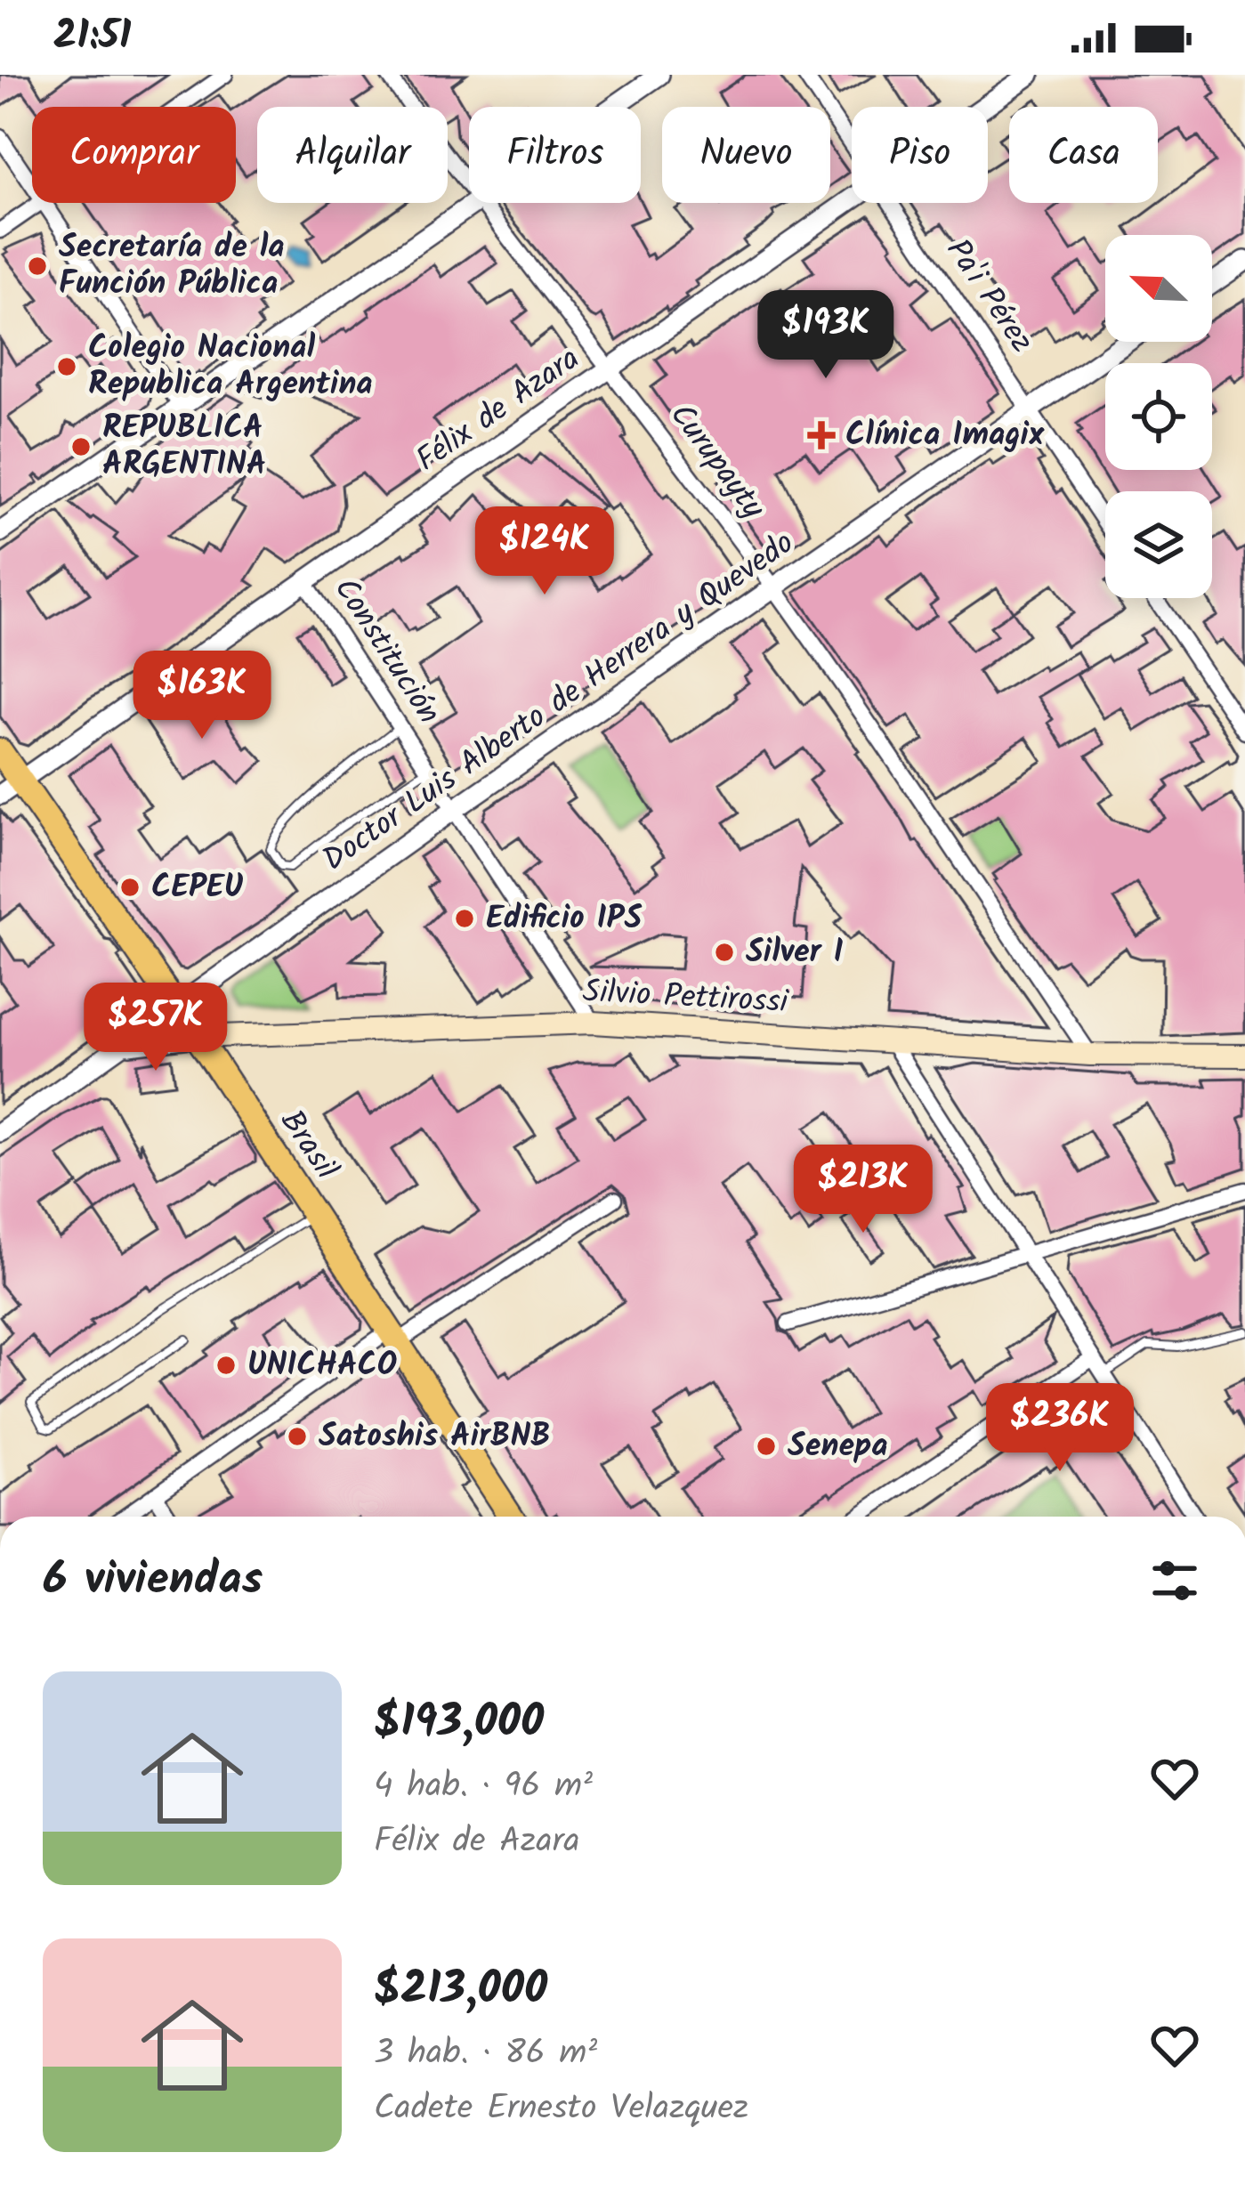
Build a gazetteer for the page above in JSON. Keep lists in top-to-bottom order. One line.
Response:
{"streets":{"main road":["Silvio Pettirossi","Brasil"],"street":["Pa'i Pérez","Félix de Azara","Curupayty","Constitución","Doctor Luis Alberto de Herrera y Quevedo"]},"crossings":[["Pa'i Pérez","Doctor Luis Alberto de Herrera y Quevedo"],["Félix de Azara","Curupayty"],["Félix de Azara","Constitución"],["Félix de Azara","Brasil"],["Curupayty","Doctor Luis Alberto de Herrera y Quevedo"],["Curupayty","Silvio Pettirossi"],["Constitución","Doctor Luis Alberto de Herrera y Quevedo"],["Constitución","Silvio Pettirossi"],["Doctor Luis Alberto de Herrera y Quevedo","Silvio Pettirossi"],["Doctor Luis Alberto de Herrera y Quevedo","Brasil"],["Silvio Pettirossi","Brasil"]],"places":{"other":["Secretaría de la Función Pública","Colegio Nacional Republica Argentina","REPUBLICA ARGENTINA","CEPEU","Edificio IPS","Silver I","UNICHACO","Satoshis AirBNB","Senepa"],"health":["Clínica Imagix"]},"north":"top left","page":{"status":"21:51","chip":["Comprar","Alquilar","Filtros","Nuevo","Piso","Casa"],"price":["$193K","$124K","$163K","$257K","$213K","$236K"],"heading":"6 viviendas","list":[{"name":"$193,000","note":"4 hab. · 96 m² · Félix de Azara"},{"name":"$213,000","note":"3 hab. · 86 m² · Cadete Ernesto Velazquez"}]}}
